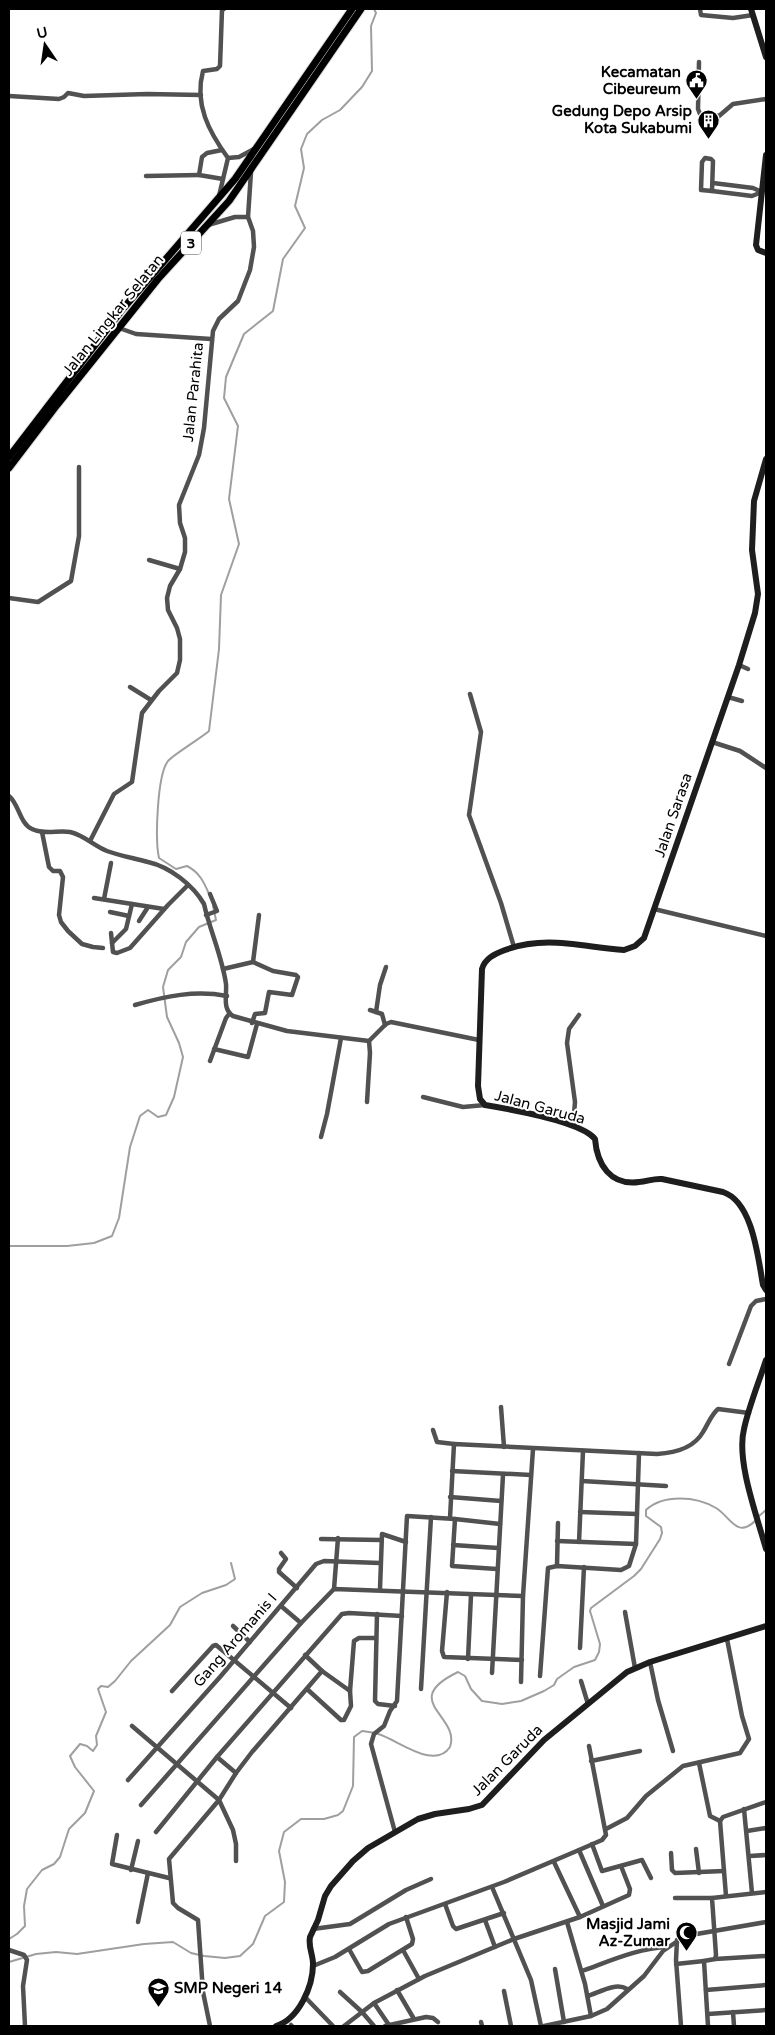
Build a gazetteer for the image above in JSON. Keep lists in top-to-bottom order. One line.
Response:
{"streets":{"main road":["3","Jalan Lingkar Selatan"],"street":["Jalan Parahita","Jalan Sarasa","Jalan Garuda","Gang Aromanis I"]},"crossings":[["Jalan Lingkar Selatan","Jalan Parahita"],["Jalan Sarasa","Jalan Garuda"]],"places":{"public building":["Kecamatan Cibeureum"],"building":["Gedung Depo Arsip Kota Sukabumi"],"mosque":["Masjid Jami Az-Zumar"],"school or university":["SMP Negeri 14"]},"north":"top"}
